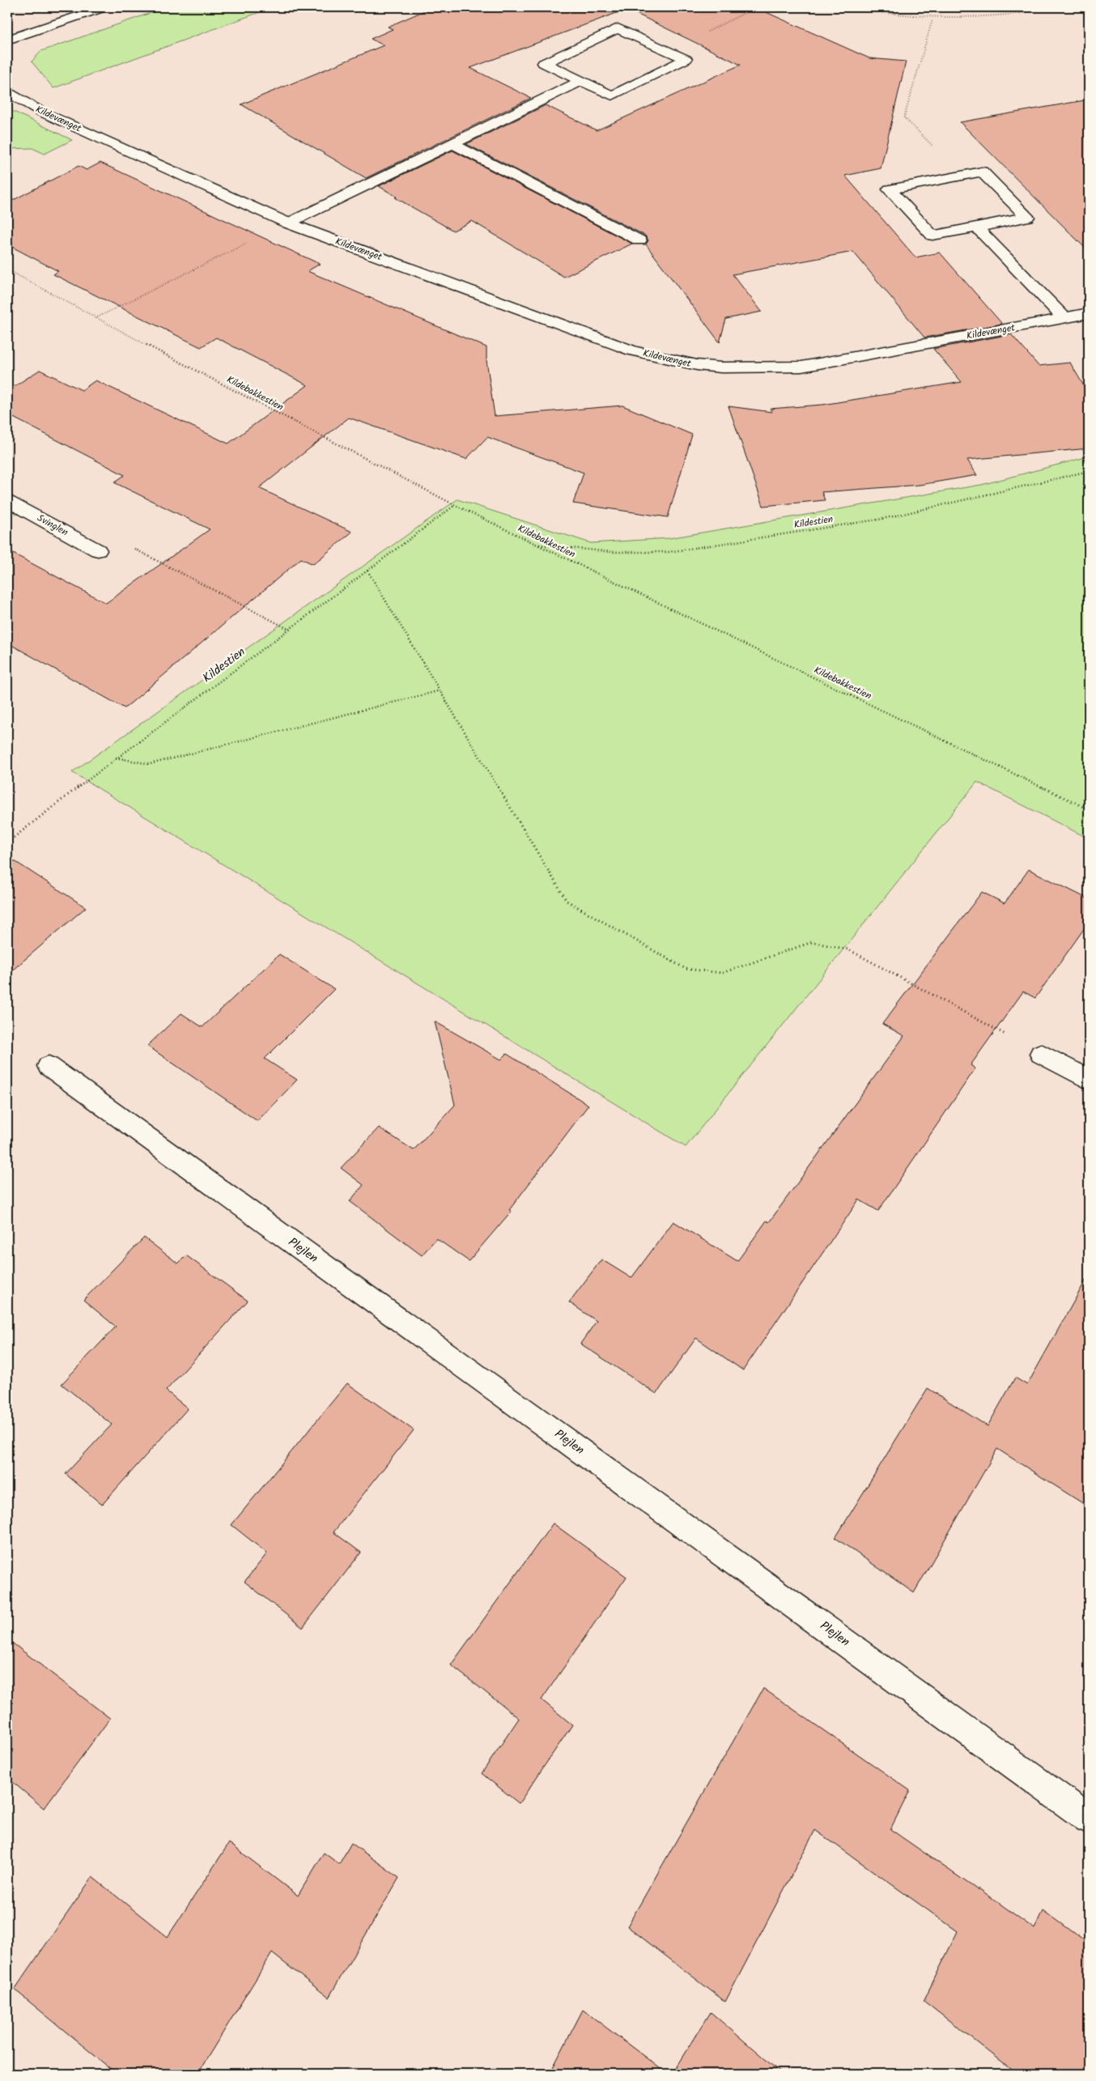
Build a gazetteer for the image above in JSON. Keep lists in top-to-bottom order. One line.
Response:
{"streets":{"street":["Kildevænget","Svinglen","Plejlen"],"path":["Kildebakkestien","Kildestien"]},"crossings":[["Kildebakkestien","Kildestien"]]}
